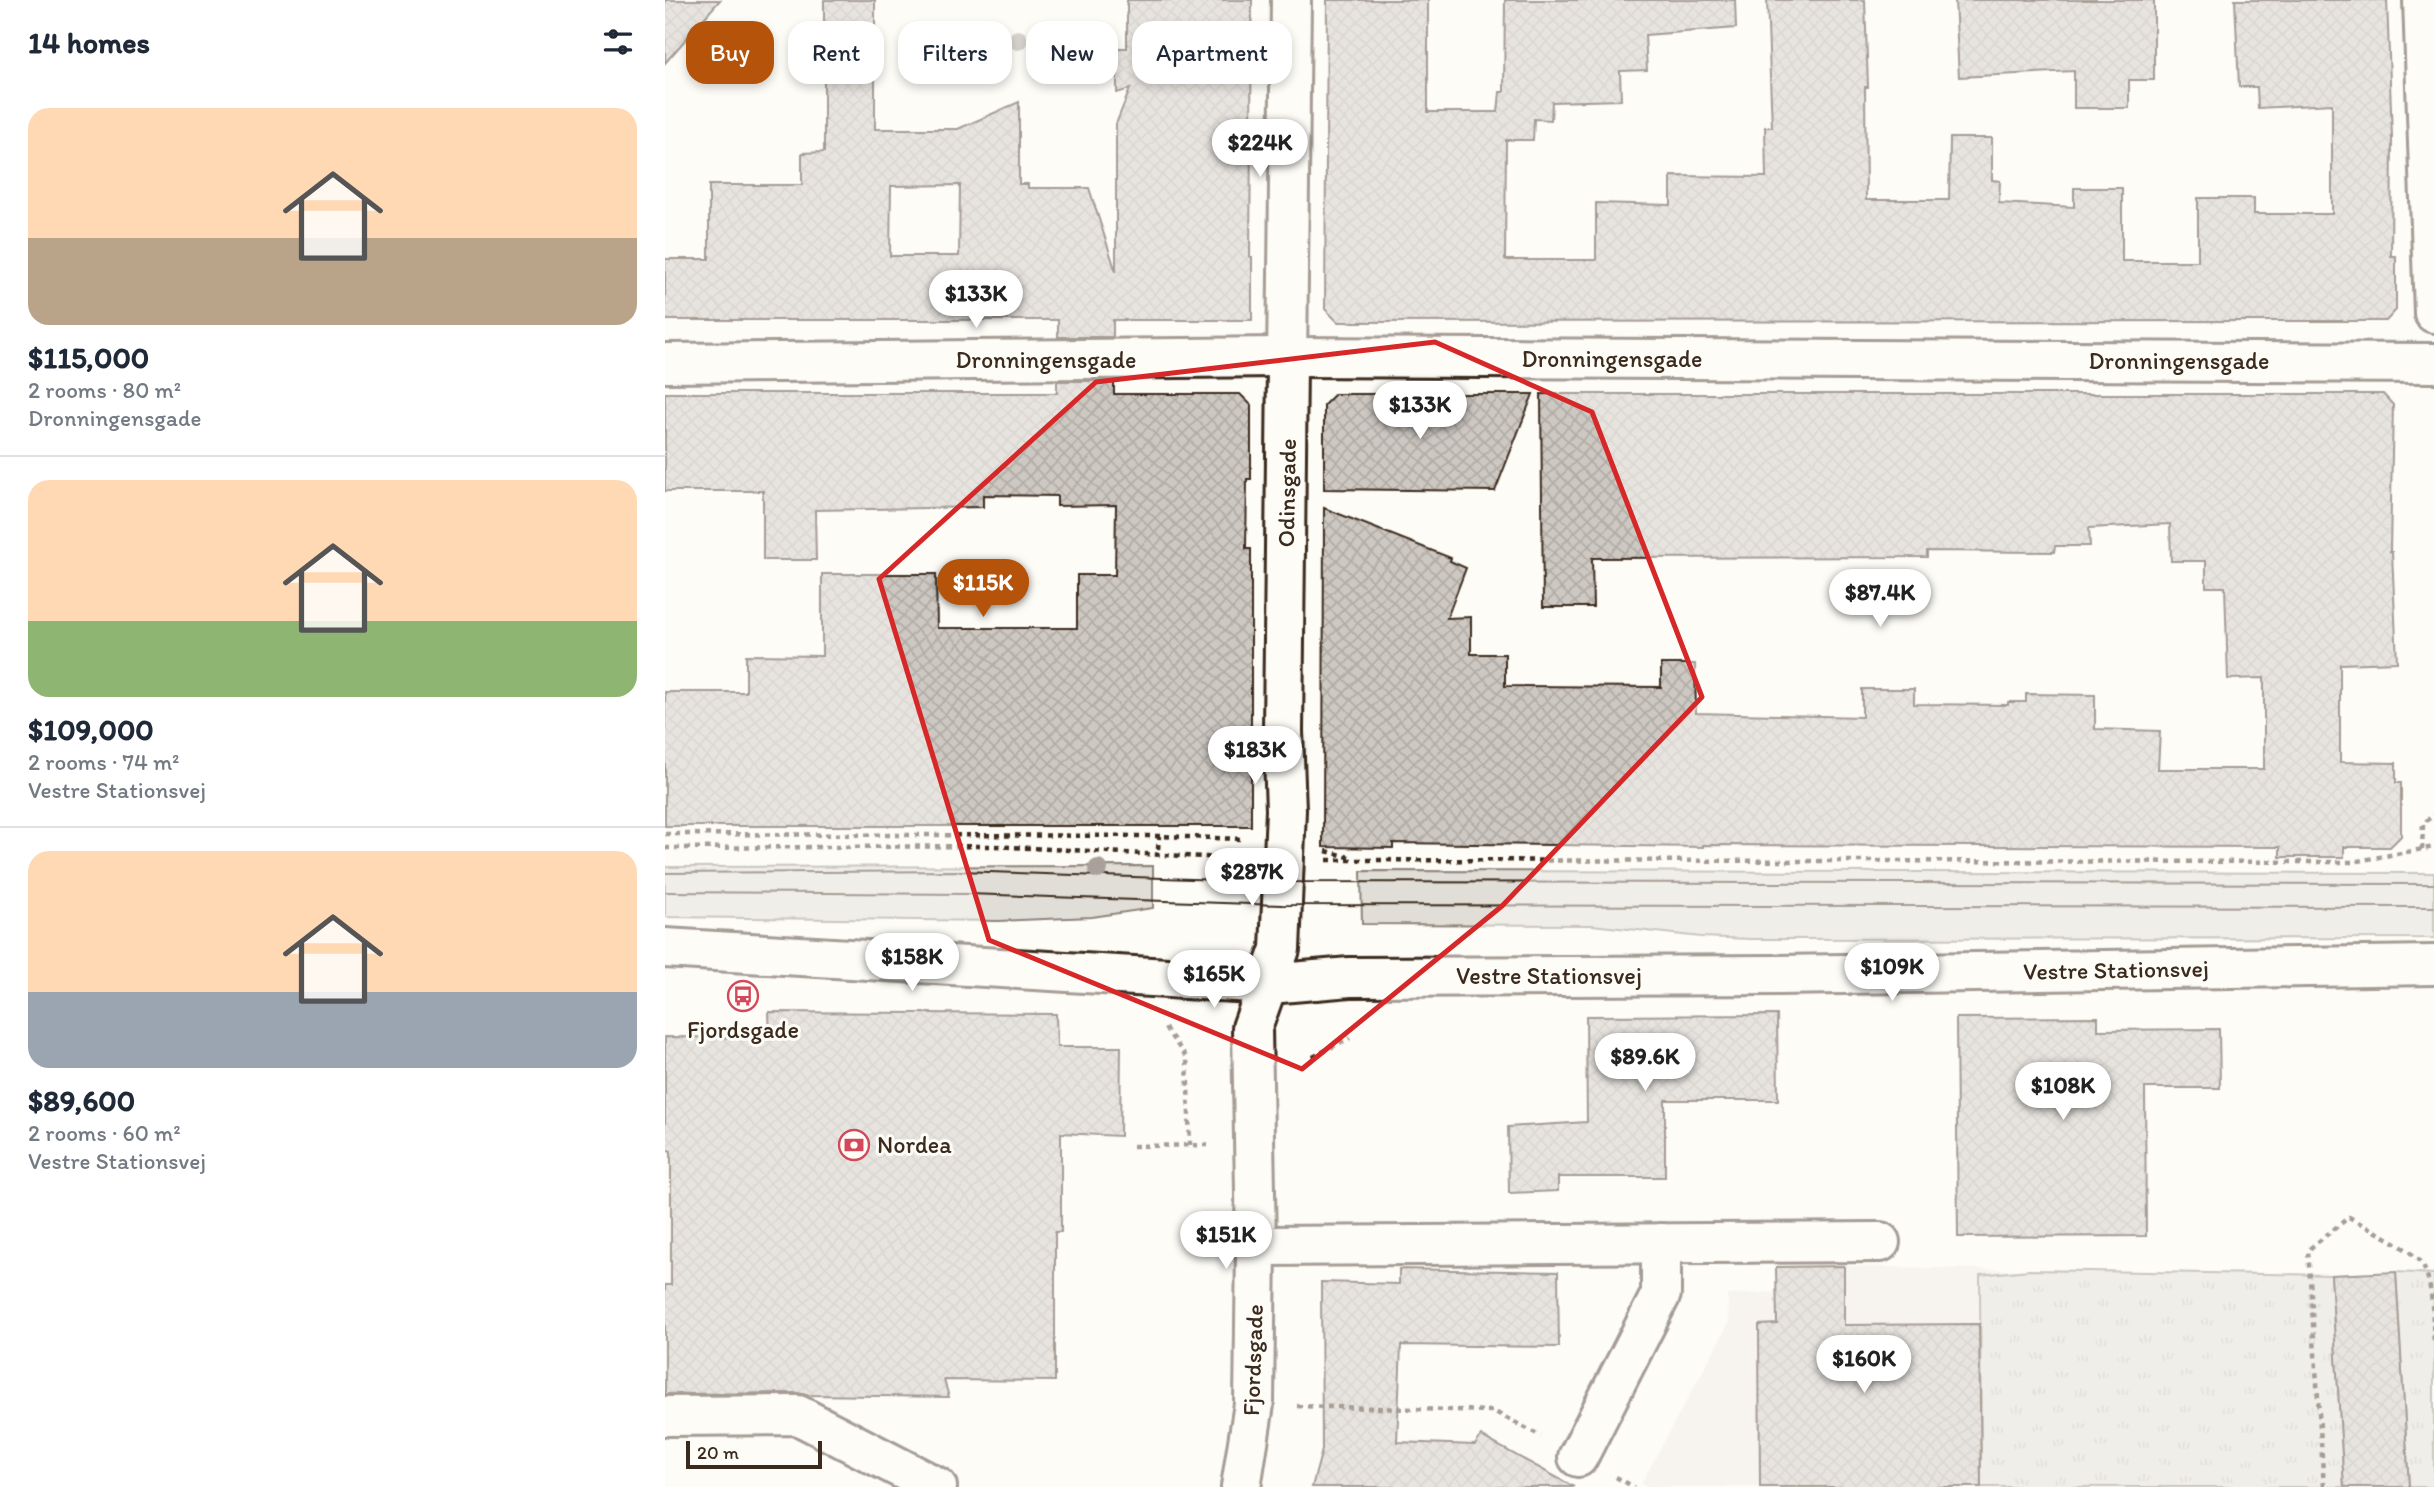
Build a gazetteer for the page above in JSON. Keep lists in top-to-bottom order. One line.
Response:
{"streets":{"street":["Dronningensgade","Odinsgade","Vestre Stationsvej","Fjordsgade"]},"crossings":[["Dronningensgade","Odinsgade"],["Odinsgade","Vestre Stationsvej"],["Odinsgade","Fjordsgade"],["Vestre Stationsvej","Fjordsgade"]],"places":{"bus stop":["Fjordsgade"],"bank":["Nordea"]},"scale_bar":"20 m","page":{"heading":"14 homes","chip":["Buy","Rent","Filters","New","Apartment"],"list":[{"name":"$115,000","note":"2 rooms · 80 m² · Dronningensgade"},{"name":"$109,000","note":"2 rooms · 74 m² · Vestre Stationsvej"},{"name":"$89,600","note":"2 rooms · 60 m² · Vestre Stationsvej"}],"price":["$224K","$133K","$133K","$115K","$87.4K","$183K","$287K","$158K","$109K","$165K","$89.6K","$108K","$151K","$160K"],"scale":"20 m"}}
